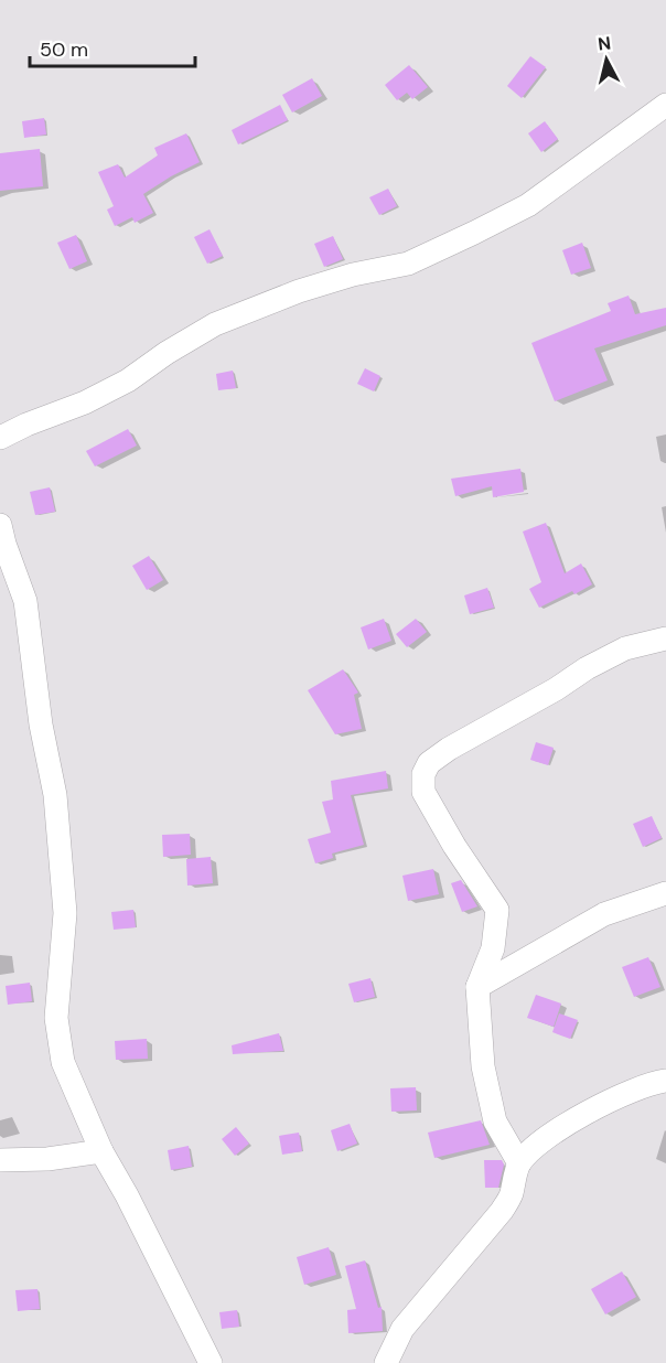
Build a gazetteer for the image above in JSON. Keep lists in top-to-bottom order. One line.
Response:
{"scale_bar":"50 m","north":"top"}
